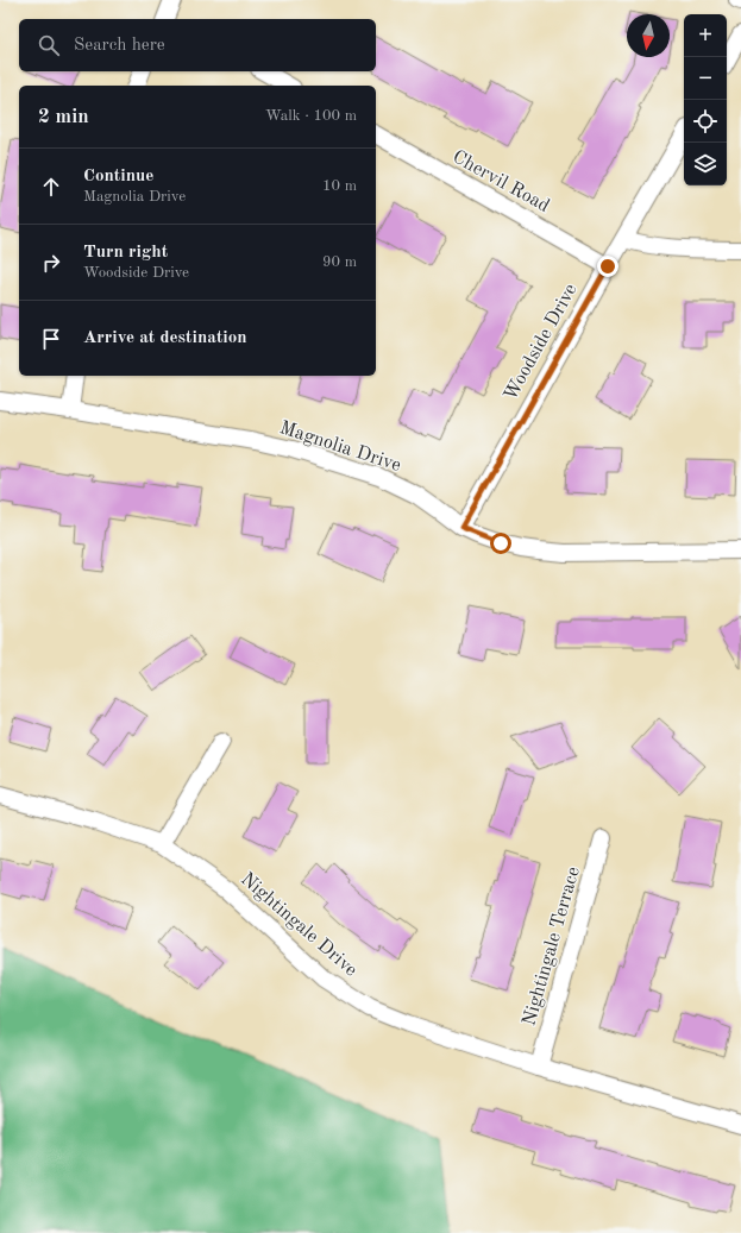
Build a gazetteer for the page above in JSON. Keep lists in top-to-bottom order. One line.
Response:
{"streets":{"street":["Chervil Road","Woodside Drive","Magnolia Drive","Nightingale Drive","Nightingale Terrace"]},"crossings":[["Chervil Road","Woodside Drive"],["Woodside Drive","Magnolia Drive"],["Nightingale Drive","Nightingale Terrace"]],"north":"bottom","page":{"map_buttons":["+","−"],"search":"Search here","heading":["2 min","Walk · 100 m"],"list":[["Continue","Magnolia Drive","10 m"],["Turn right","Woodside Drive","90 m"],"Arrive at destination"]}}
